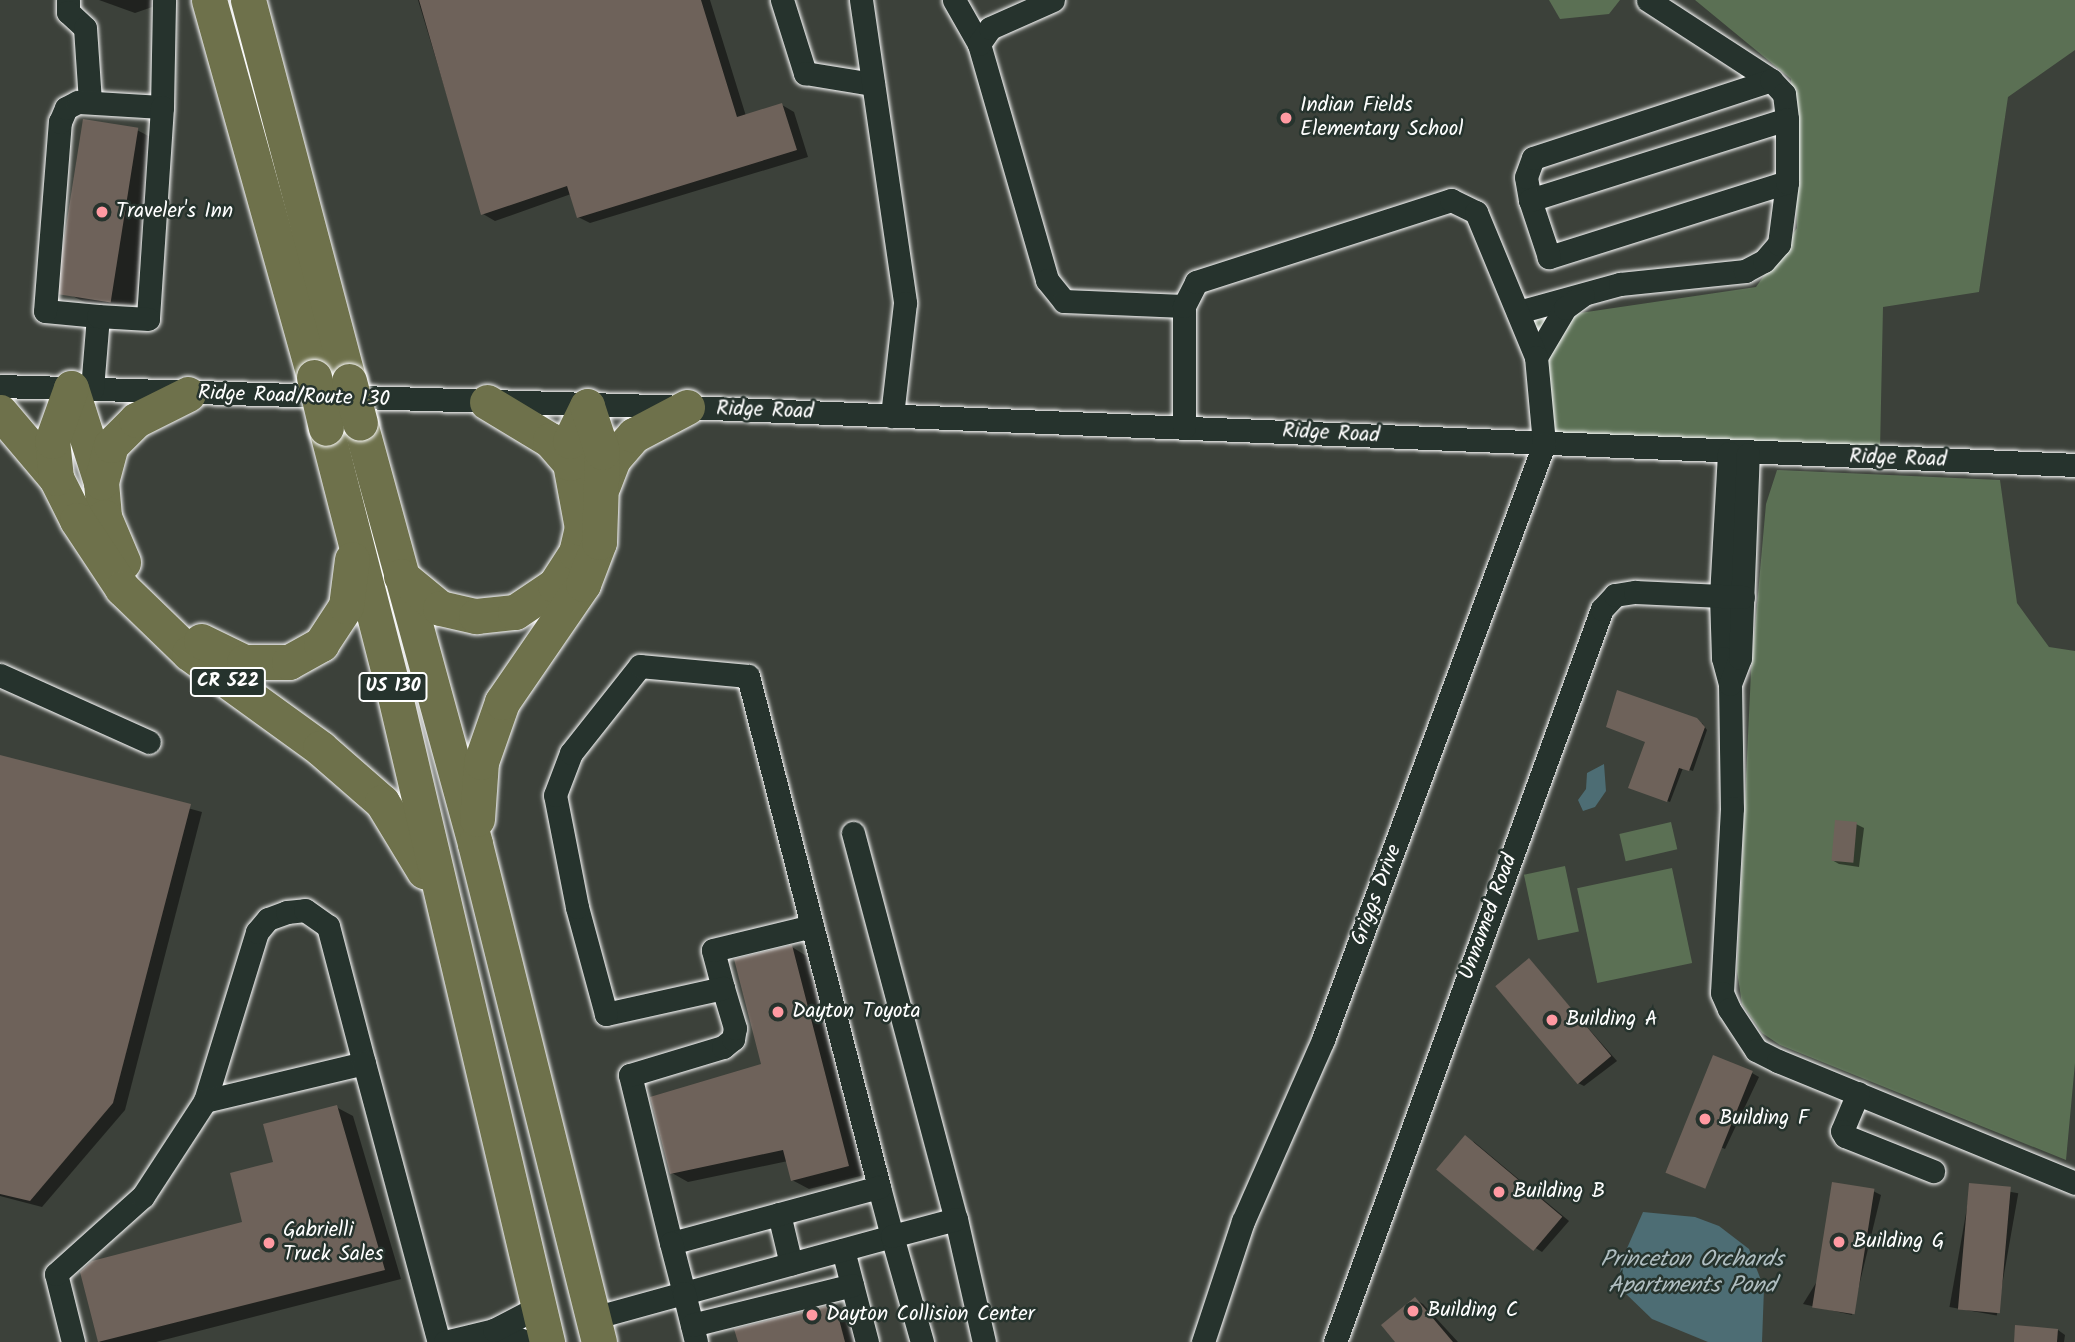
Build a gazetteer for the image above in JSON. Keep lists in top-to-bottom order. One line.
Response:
{"streets":{"highway":["CR 522","US 130"],"street":["Ridge Road/Route 130","Ridge Road","Griggs Drive","Unnamed Road"]},"crossings":[["Ridge Road/Route 130","Ridge Road"],["Ridge Road","Griggs Drive"],["CR 522","US 130"]],"water":["Princeton Orchards Apartments Pond"],"places":["Indian Fields Elementary School","Traveler's Inn","Dayton Toyota","Building A","Building F","Building B","Building G","Gabrielli Truck Sales","Building C","Dayton Collision Center"]}
